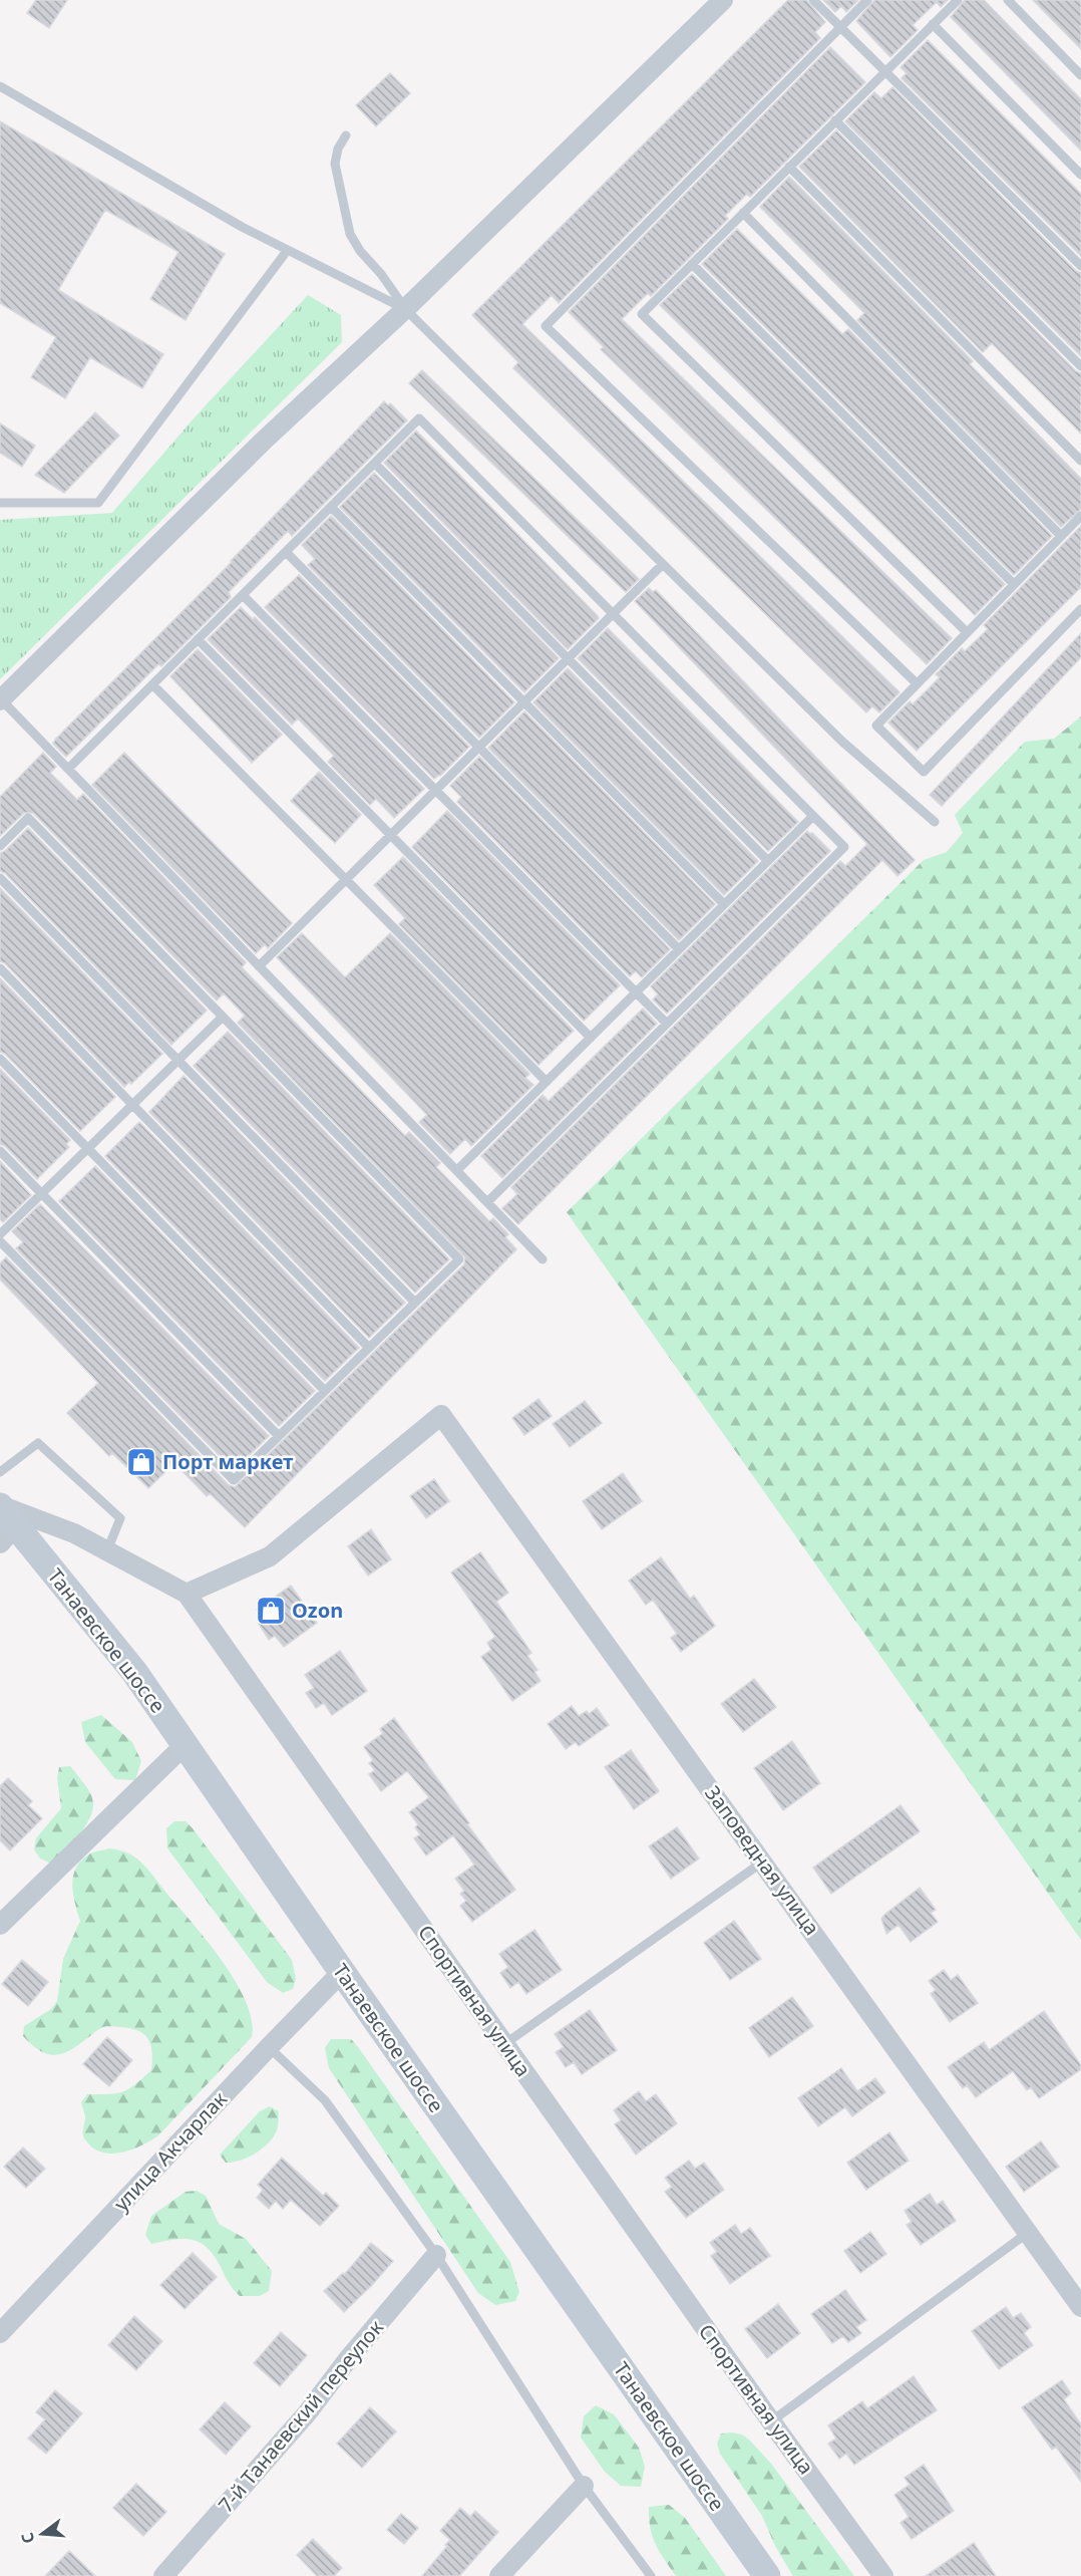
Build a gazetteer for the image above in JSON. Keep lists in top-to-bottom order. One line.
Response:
{"streets":{"street":["Танаевское шоссе","Заповедная улица","Спортивная улица","улица Акчарлак","7-й Танаевский переулок"]},"crossings":[["Танаевское шоссе","Спортивная улица"],["Танаевское шоссе","улица Акчарлак"],["Заповедная улица","Спортивная улица"]],"places":{"shop":["Порт маркет","Ozon"]},"north":"left"}
